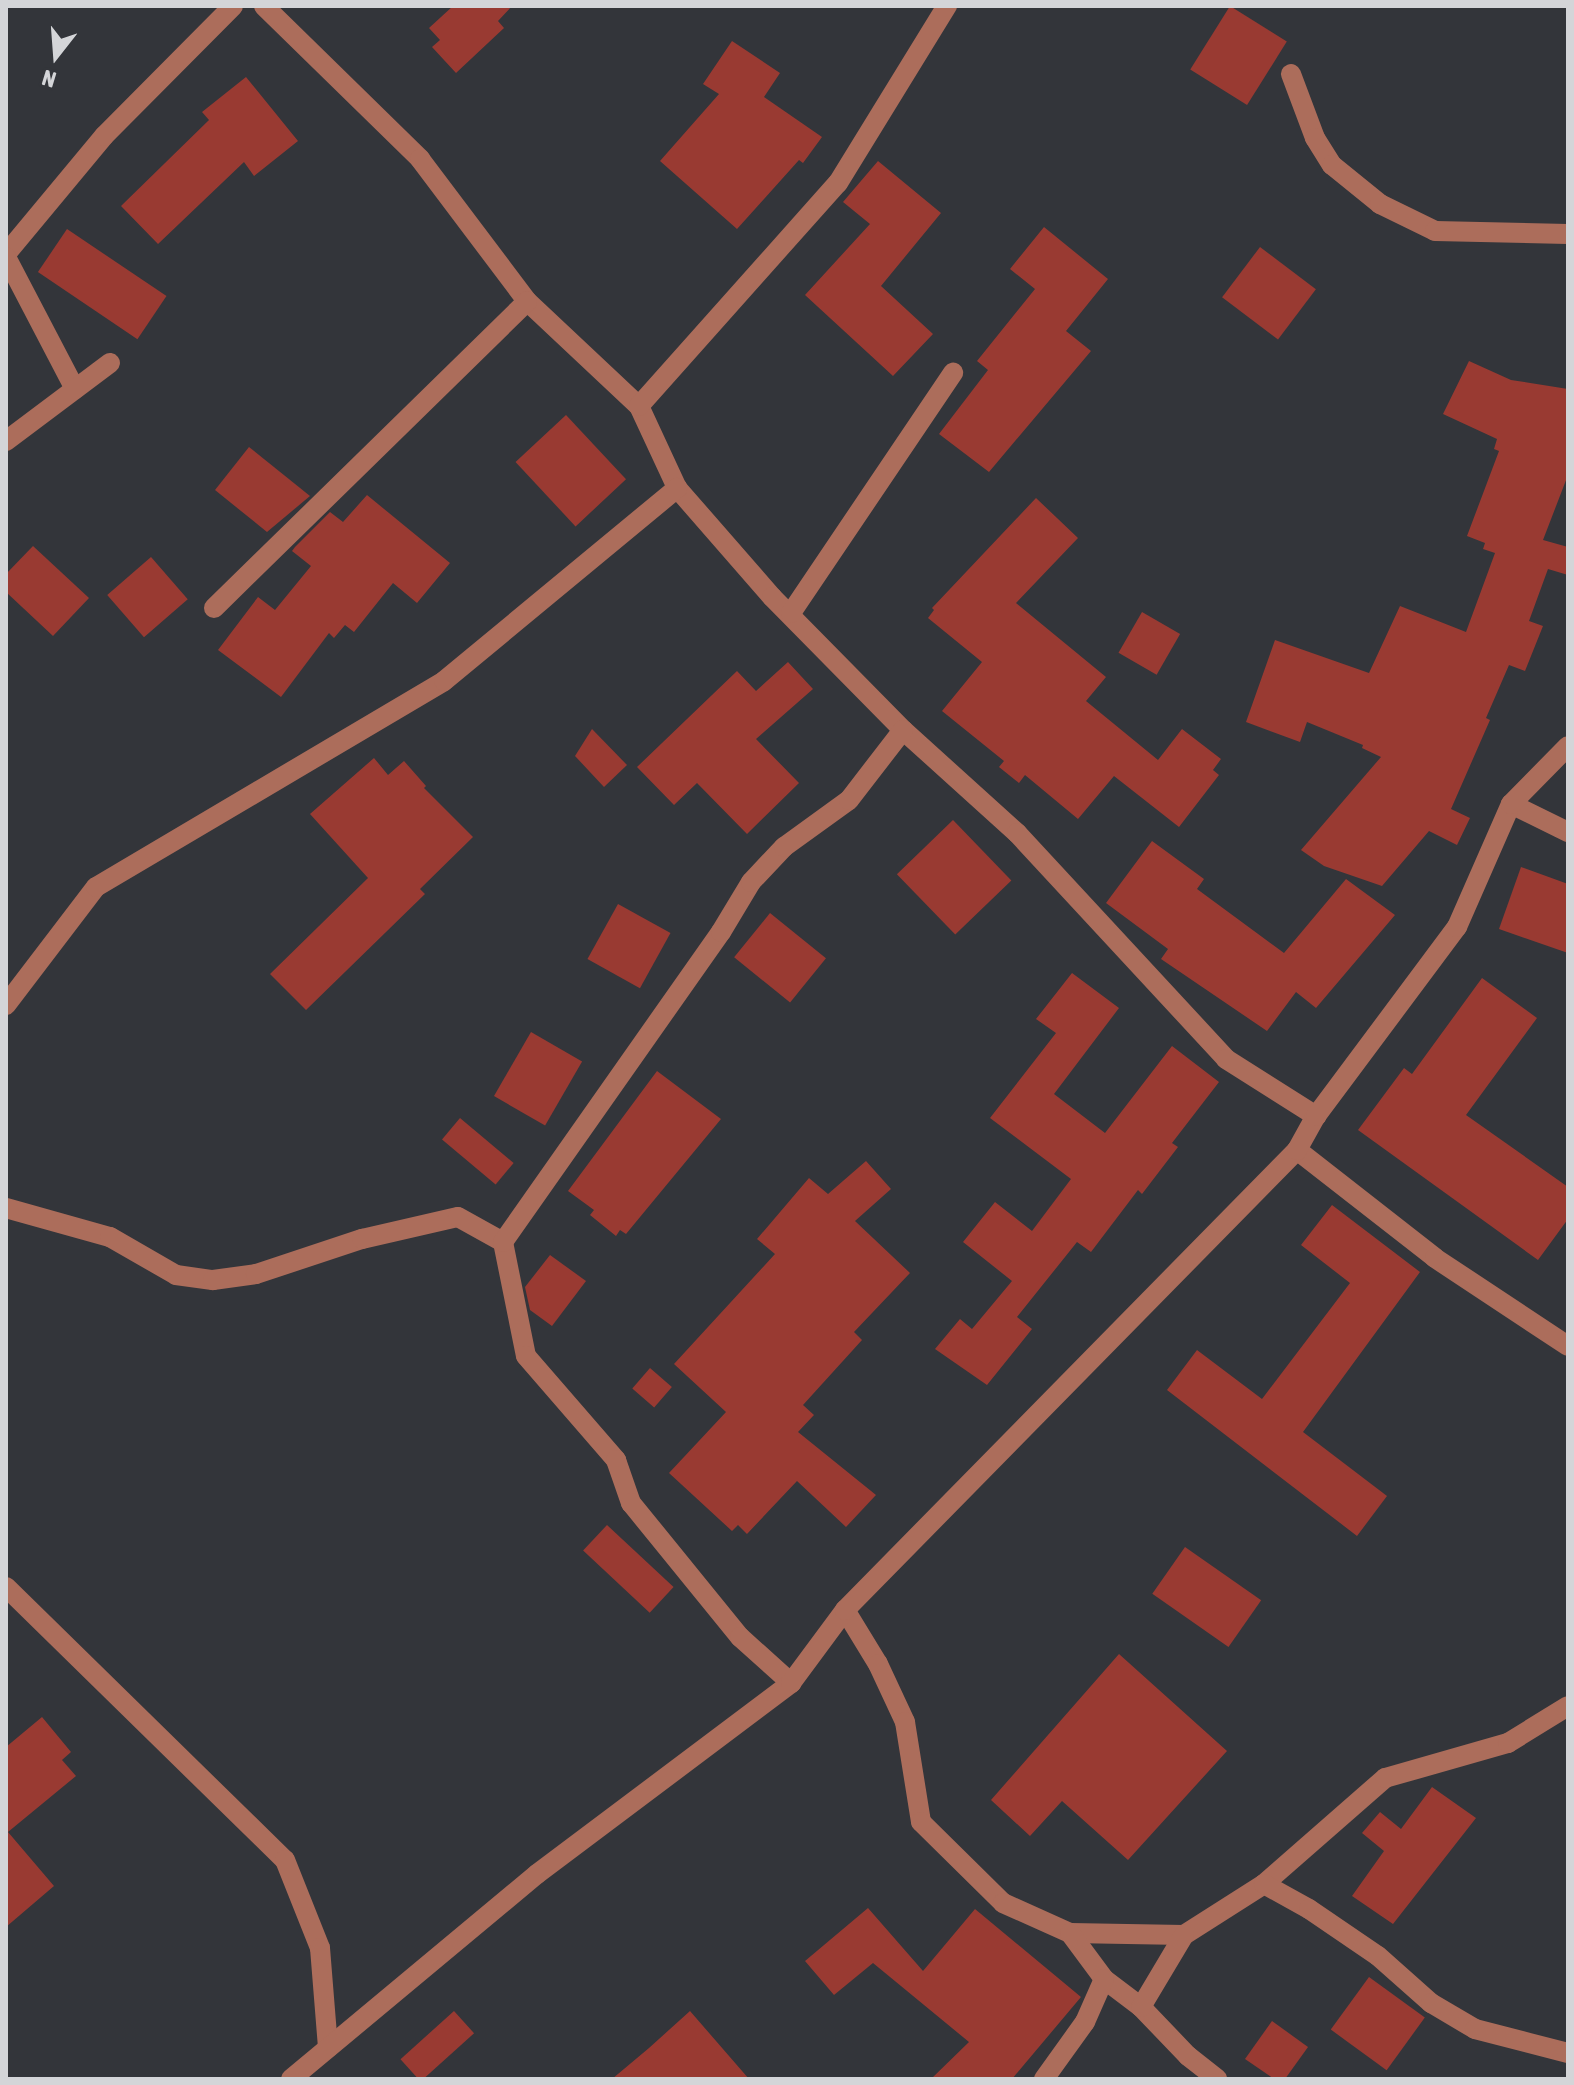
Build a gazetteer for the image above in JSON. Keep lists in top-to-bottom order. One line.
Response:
{"north":"bottom"}
